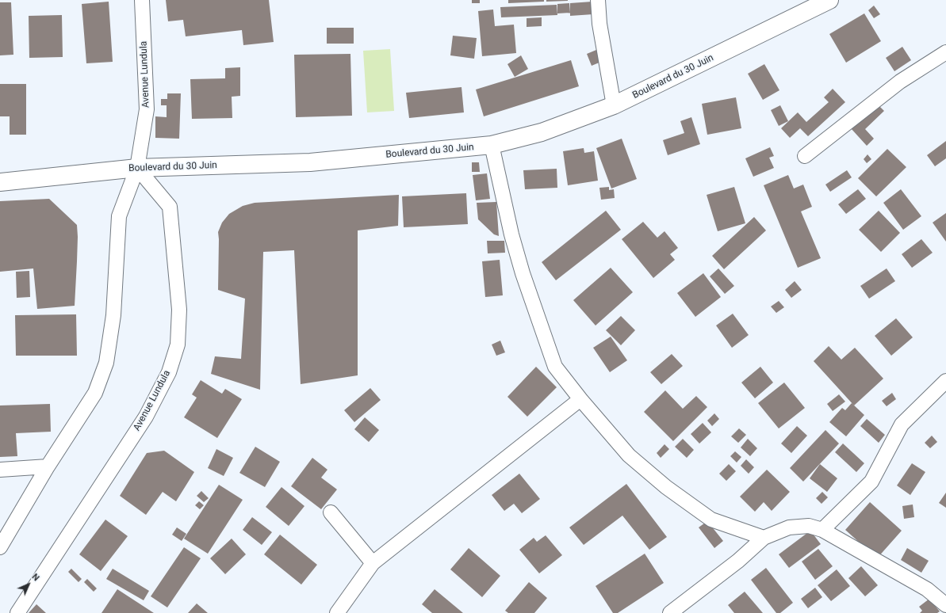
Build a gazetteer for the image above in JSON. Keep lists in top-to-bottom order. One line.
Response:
{"streets":{"street":["Avenue Lundula","Boulevard du 30 Juin"]},"crossings":[["Avenue Lundula","Boulevard du 30 Juin"]],"north":"top right"}
